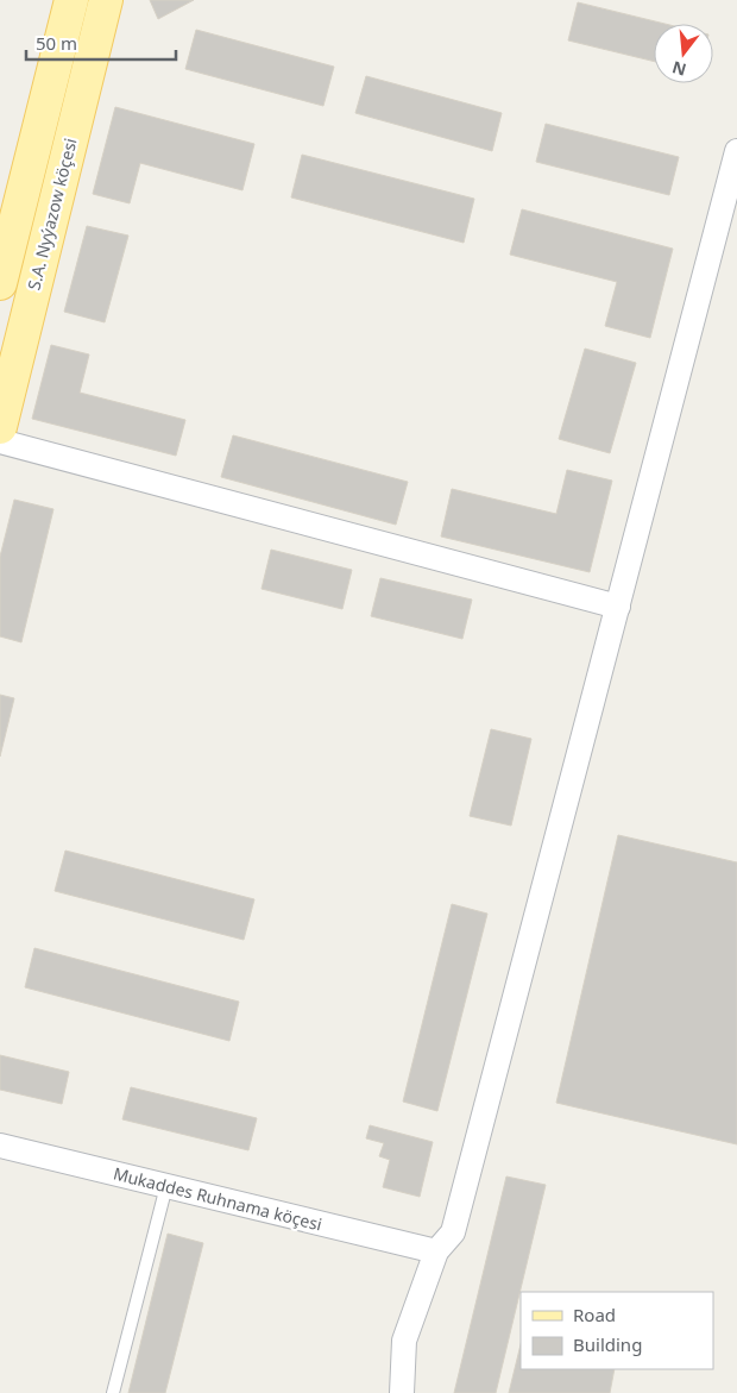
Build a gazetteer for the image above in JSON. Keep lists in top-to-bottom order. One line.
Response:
{"streets":{"main road":["S.A. Nyýazow köçesi"],"street":["Mukaddes Ruhnama köçesi"]},"legend":["Road","Building"],"scale_bar":"50 m","north":"bottom"}
